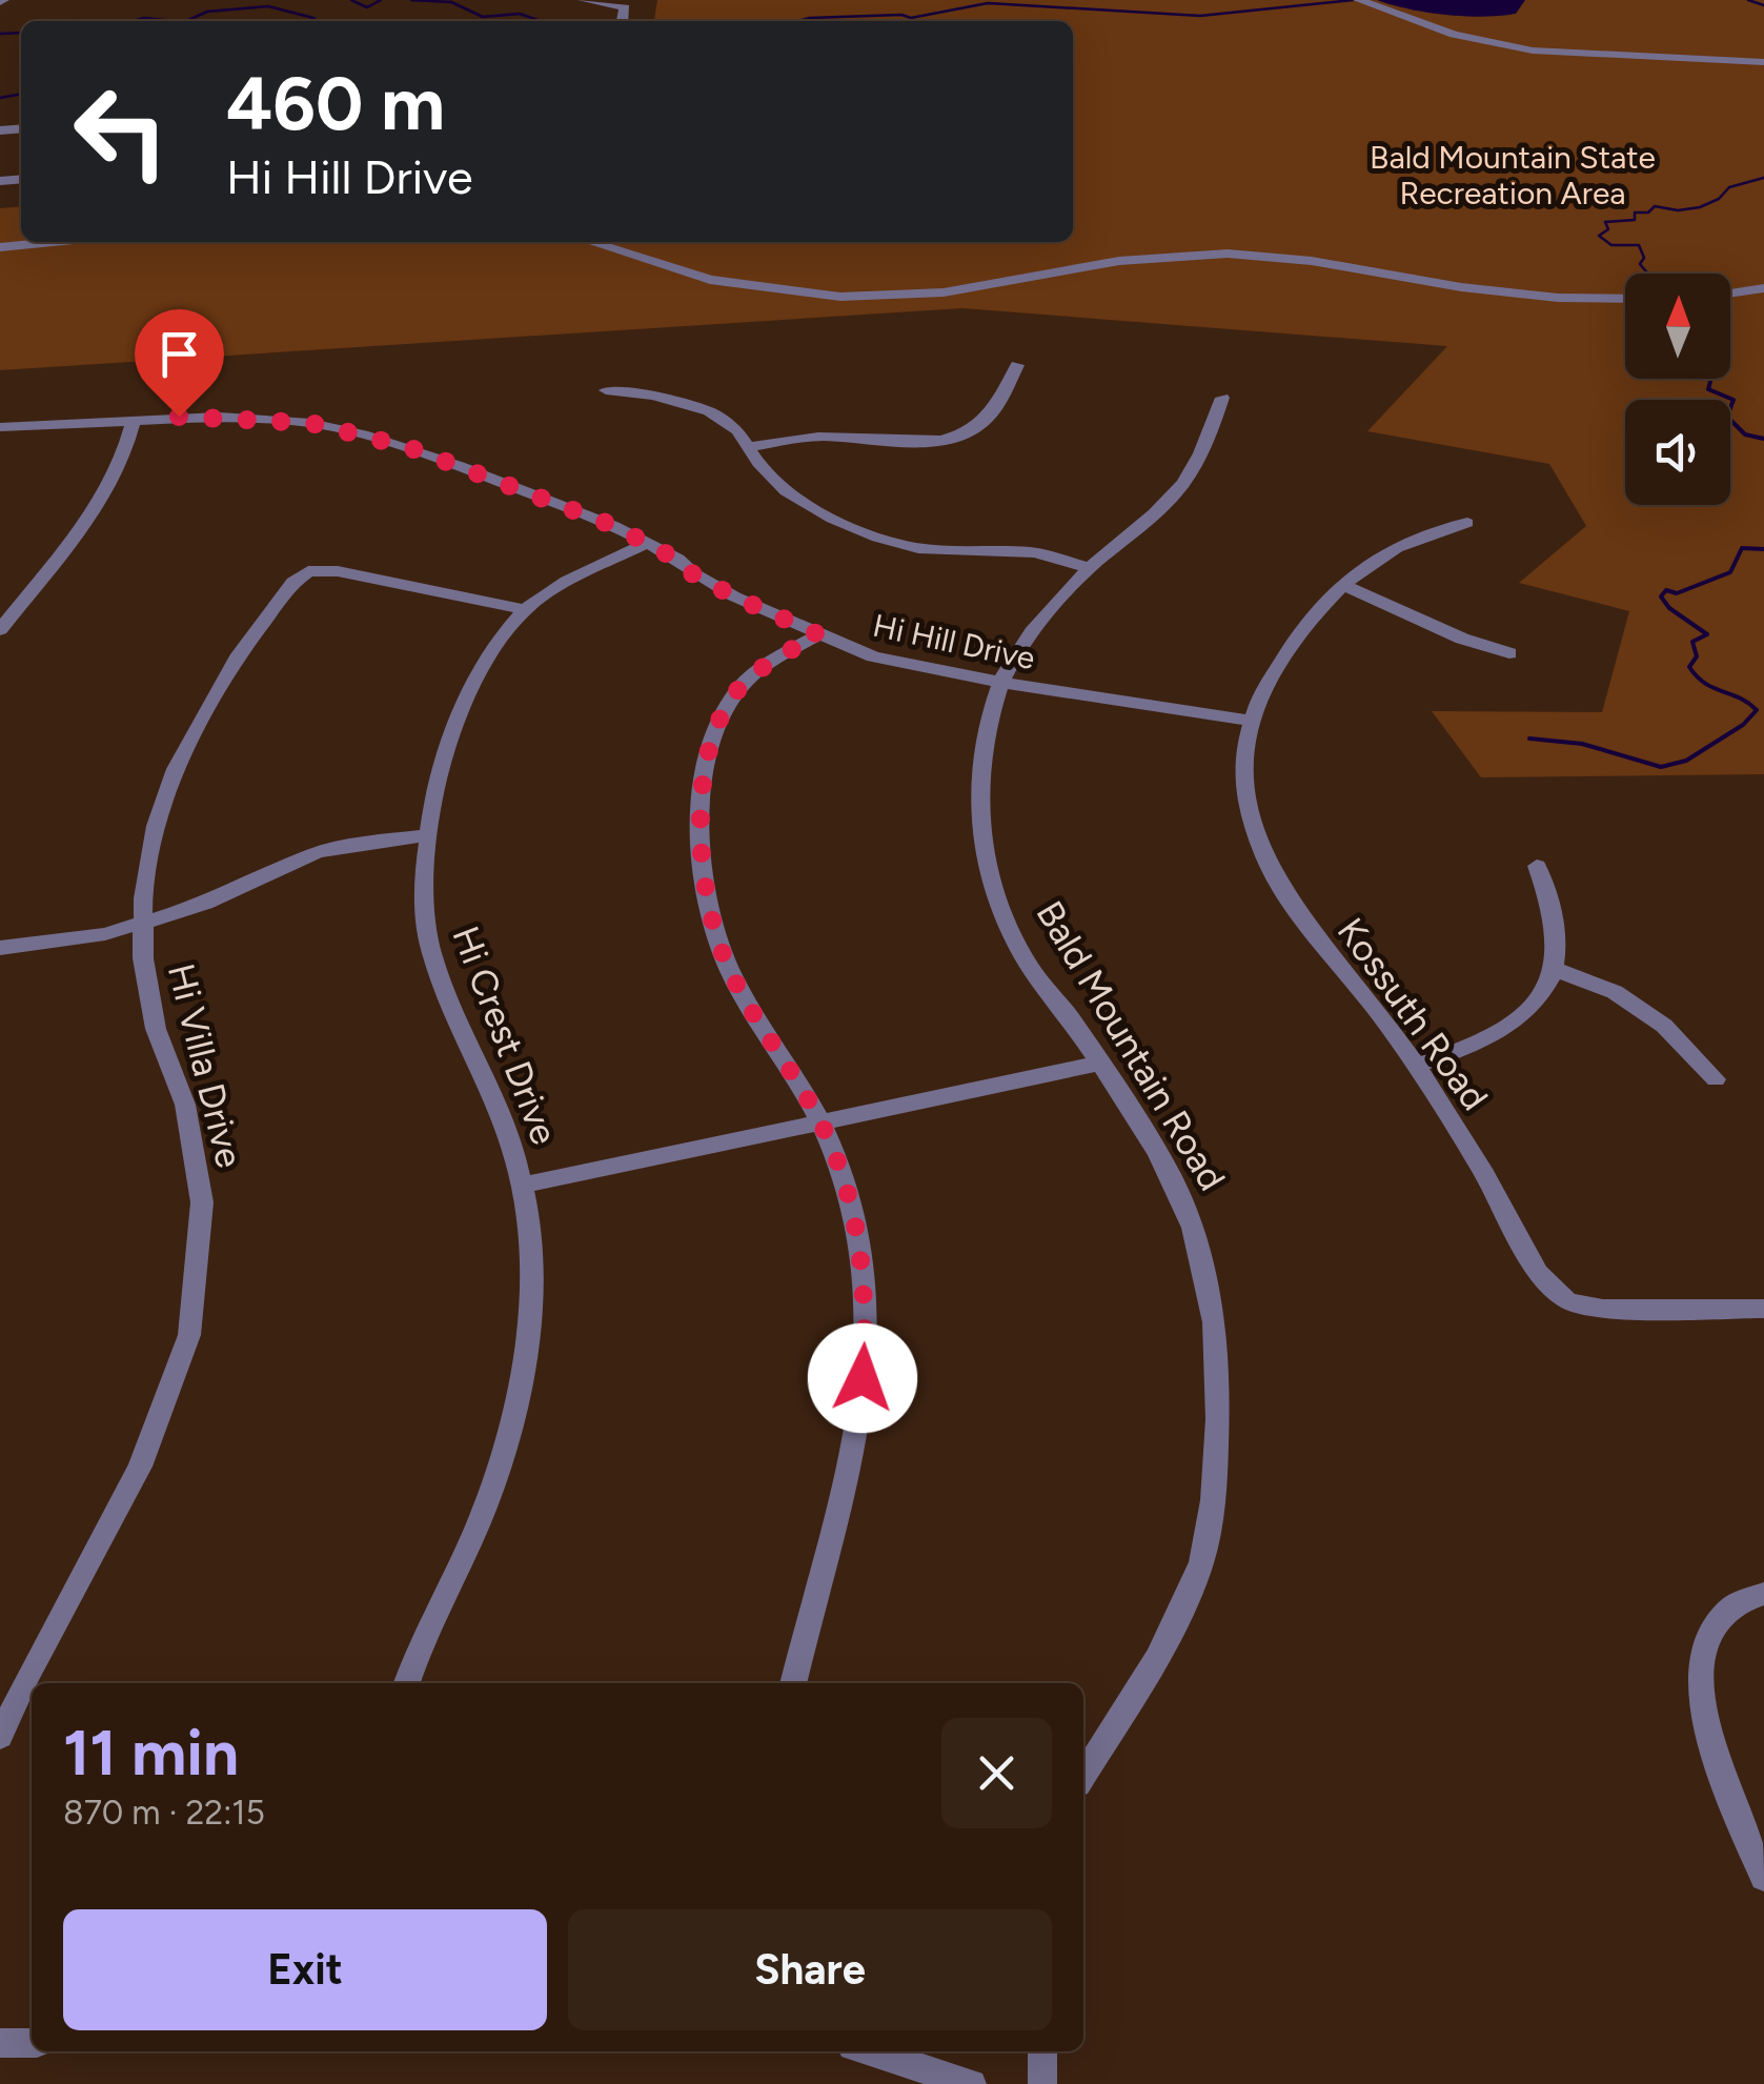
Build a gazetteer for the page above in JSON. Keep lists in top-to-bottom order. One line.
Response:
{"streets":{"street":["Hi Hill Drive","Kossuth Road","Hi Crest Drive","Bald Mountain Road","Hi Villa Drive"]},"crossings":[["Hi Hill Drive","Kossuth Road"],["Hi Hill Drive","Hi Crest Drive"],["Hi Hill Drive","Bald Mountain Road"],["Hi Crest Drive","Hi Villa Drive"]],"parks":["Bald Mountain State Recreation Area"],"north":"top","page":{"turn":["460 m","Hi Hill Drive"],"heading":["11 min","870 m · 22:15"],"buttons":["Exit","Share"]}}
